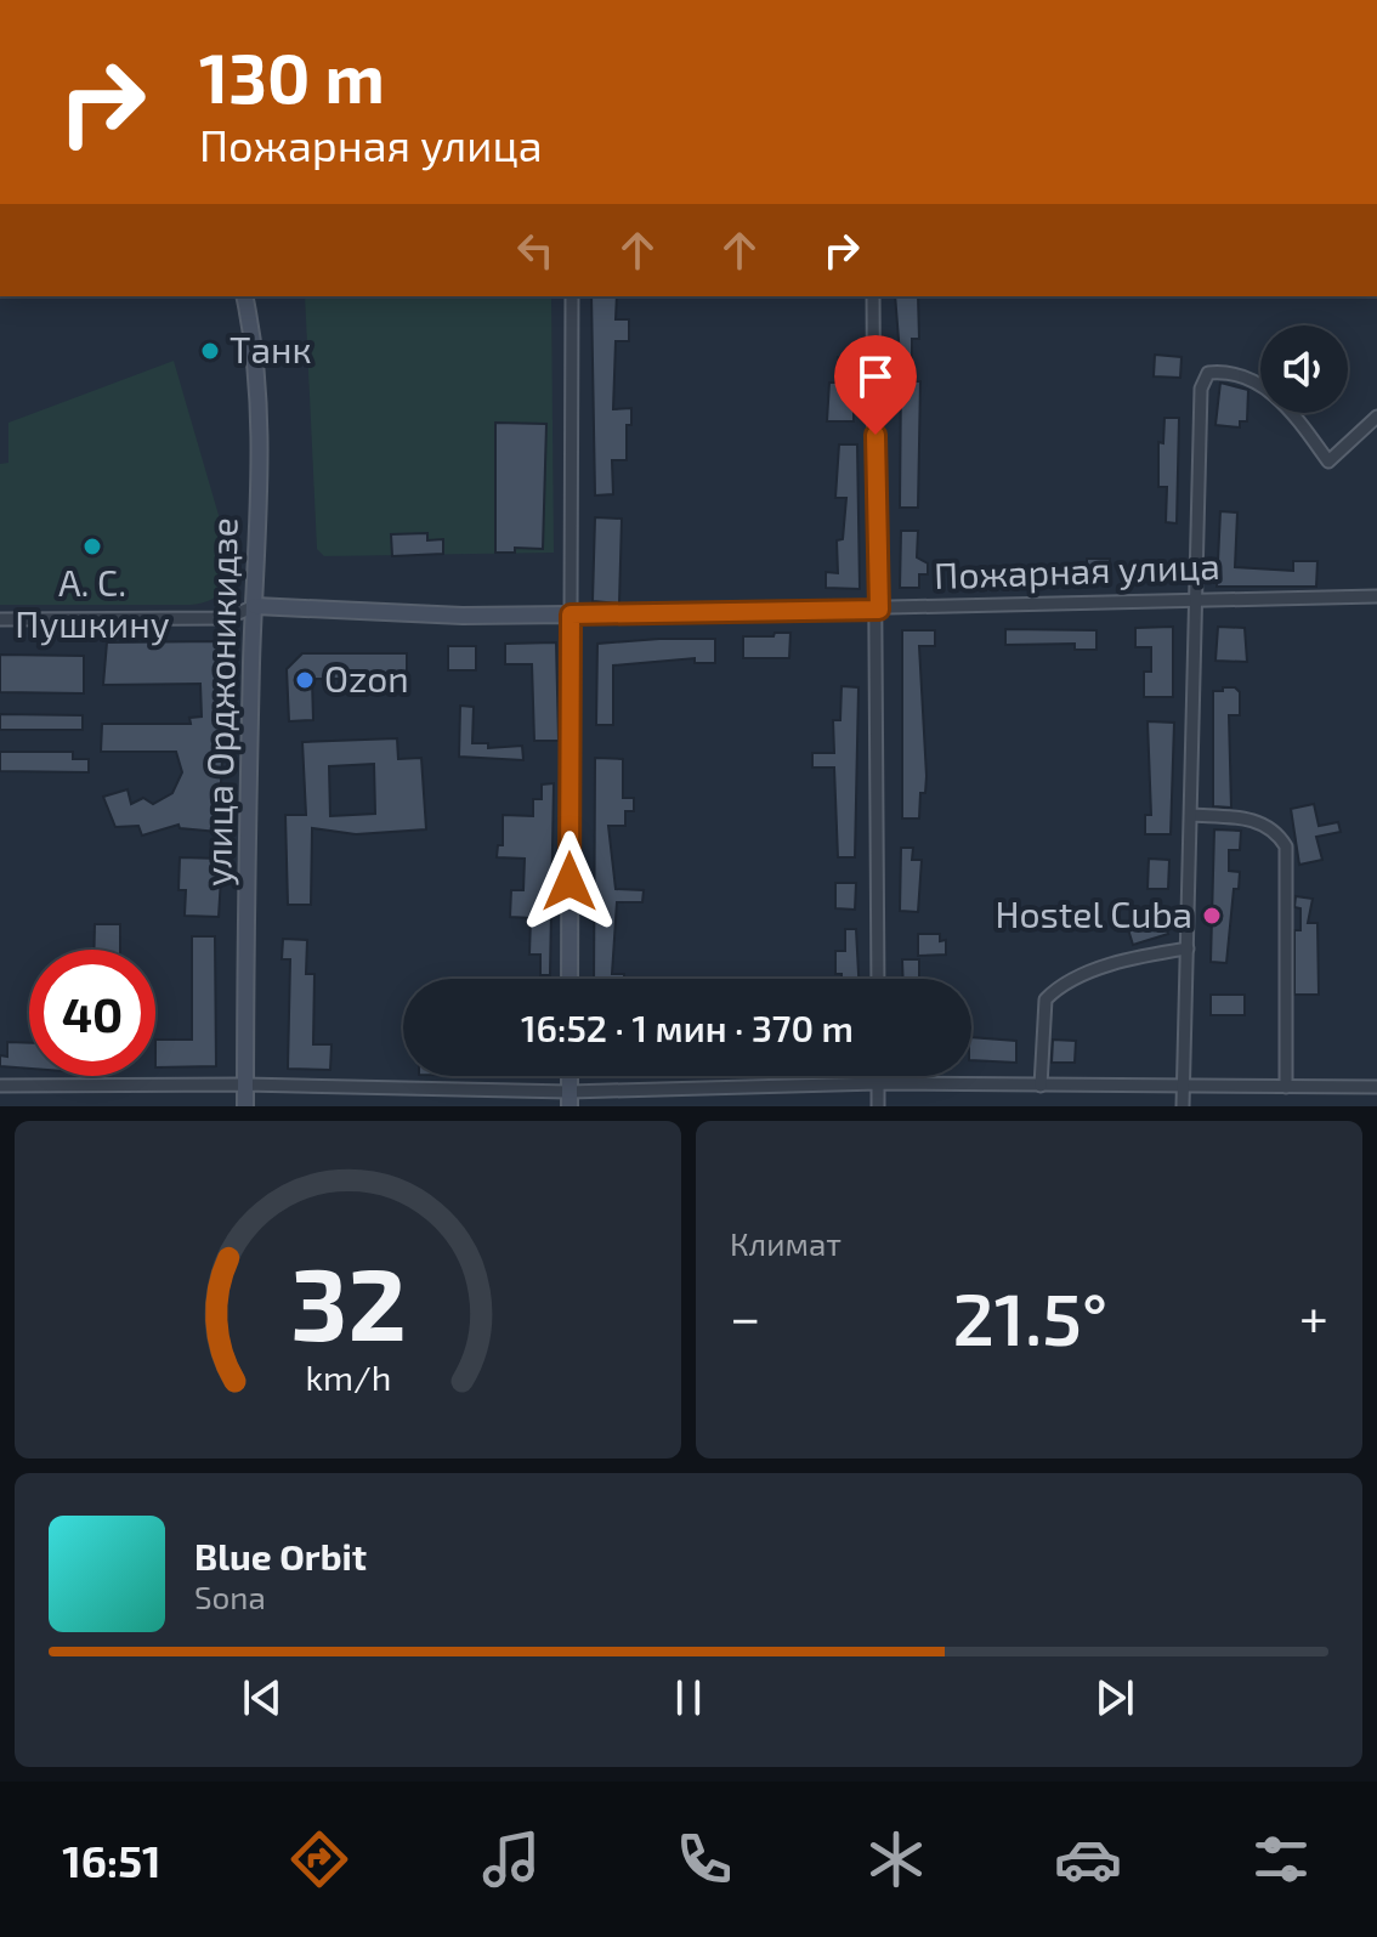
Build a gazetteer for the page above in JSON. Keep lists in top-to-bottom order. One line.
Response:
{"streets":{"main road":["Пожарная улица","улица Орджоникидзе"]},"crossings":[["Пожарная улица","улица Орджоникидзе"]],"places":["Танк","А. С. Пушкину","Ozon","Hostel Cuba"],"page":{"turn":["130 m","Пожарная улица"],"limit":"40","trip":"16:52 · 1 мин · 370 m","tile":"Климат","heat":["−","21.5°","+"],"song":["Blue Orbit","Sona"],"tabs":"16:51","gauge":["32","km/h"]}}
